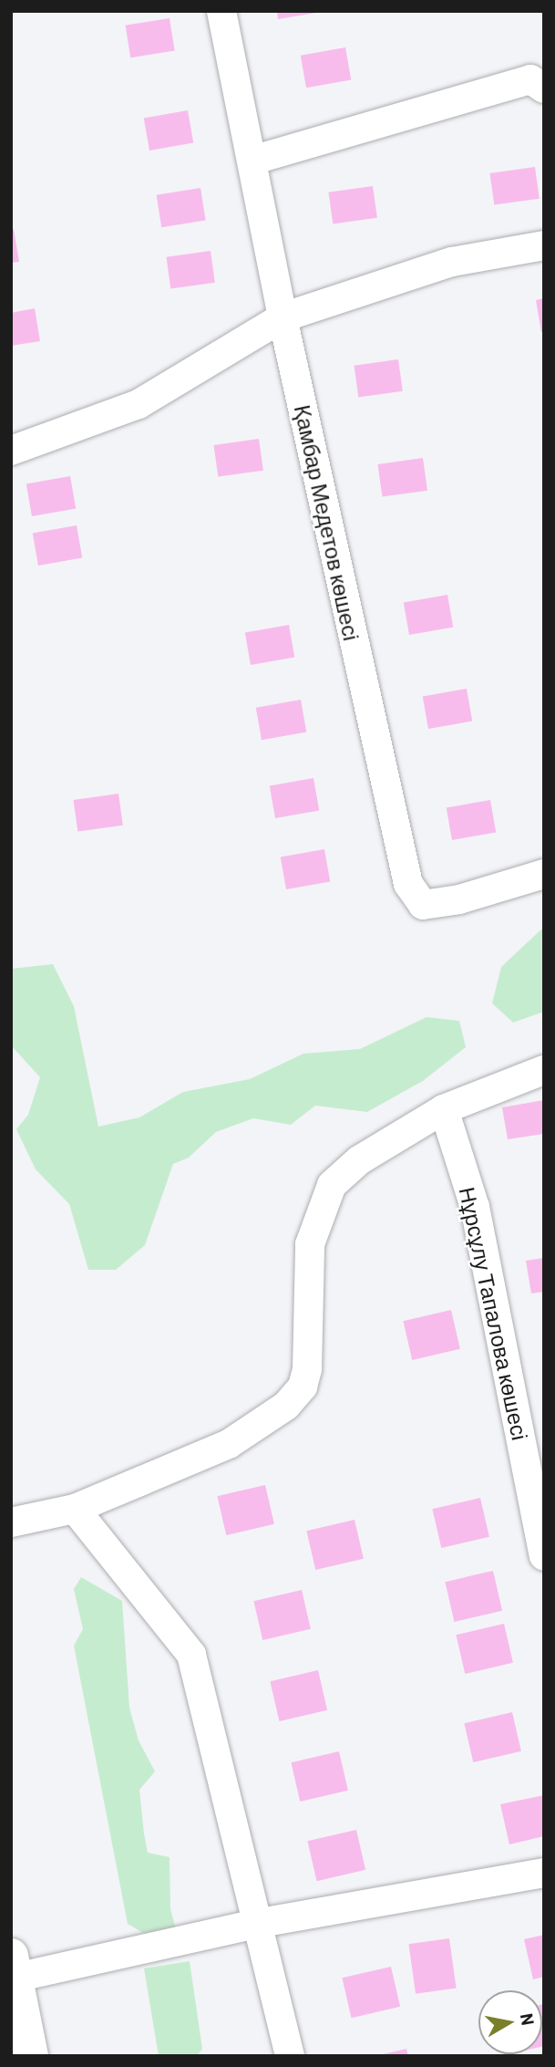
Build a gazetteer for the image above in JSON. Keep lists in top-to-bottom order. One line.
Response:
{"streets":{"street":["Қамбар Медетов көшесі","Нұрсұлу Тапалова көшесі"]},"north":"right"}
